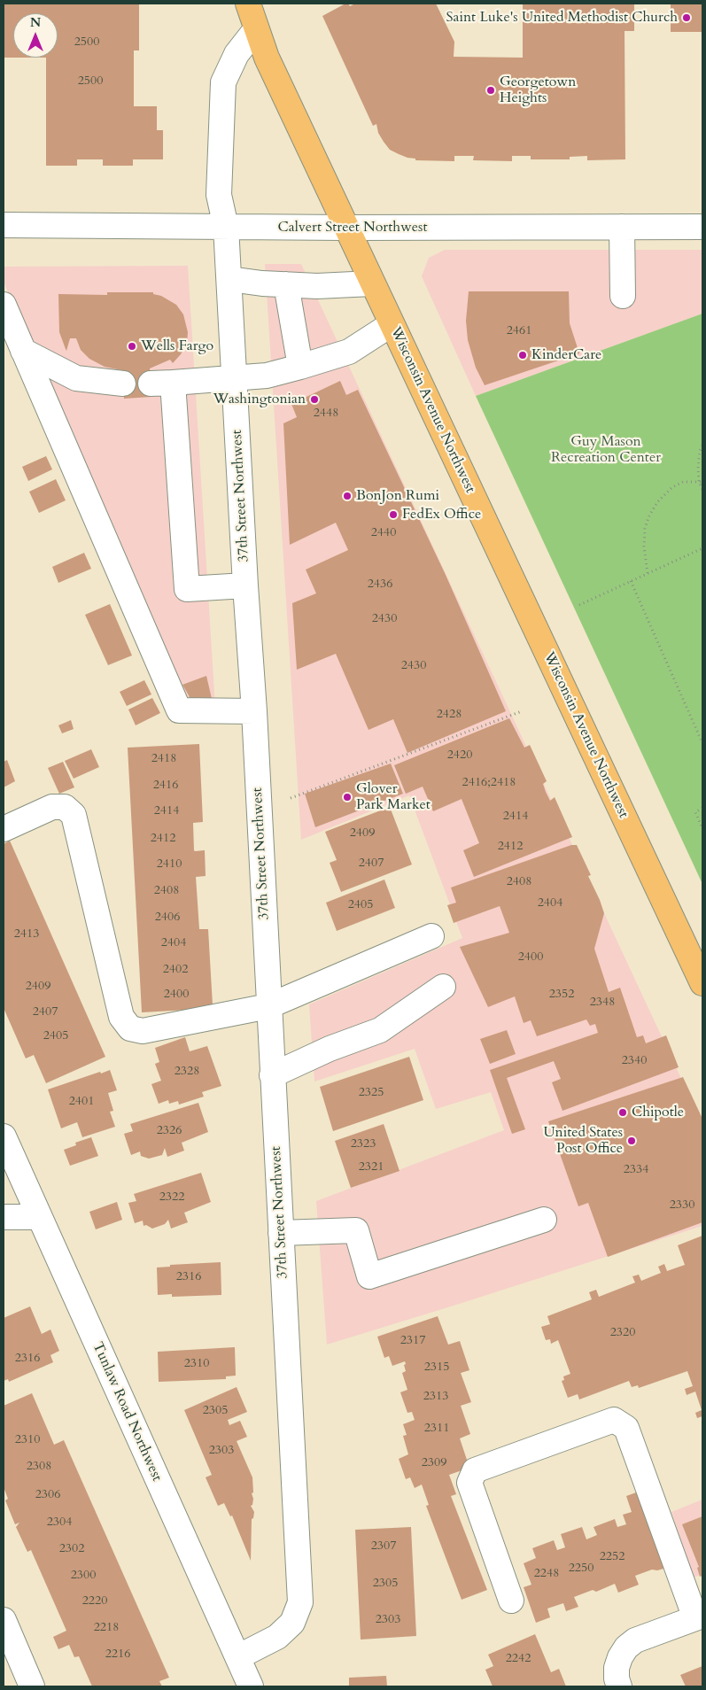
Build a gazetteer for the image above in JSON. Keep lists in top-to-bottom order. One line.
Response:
{"streets":{"main road":["Wisconsin Avenue Northwest"],"street":["Calvert Street Northwest","37th Street Northwest","Tunlaw Road Northwest"]},"crossings":[["Calvert Street Northwest","Wisconsin Avenue Northwest"],["Calvert Street Northwest","37th Street Northwest"],["Wisconsin Avenue Northwest","37th Street Northwest"],["37th Street Northwest","Tunlaw Road Northwest"]],"parks":["Guy Mason Recreation Center"],"places":["Saint Luke's United Methodist Church","Georgetown Heights","Wells Fargo","KinderCare","Washingtonian","BonJon Rumi","FedEx Office","Glover Park Market","Chipotle","United States Post Office"],"house_numbers":["2500","2500","2461","2448","2440","2436","2430","2430","2428","2420","2418","2416;2418","2416","2414","2414","2409","2412","2412","2407","2410","2408","2408","2404","2405","2406","2413","2404","2400","2402","2409","2400","2352","2348","2407","2405","2340","2328","2325","2401","2326","2323","2321","2334","2322","2330","2316","2320","2317","2316","2310","2315","2313","2305","2311","2310","2303","2309","2308","2306","2304","2307","2302","2252","2250","2248","2300","2305","2220","2303","2218","2216","2242"],"north":"top"}
